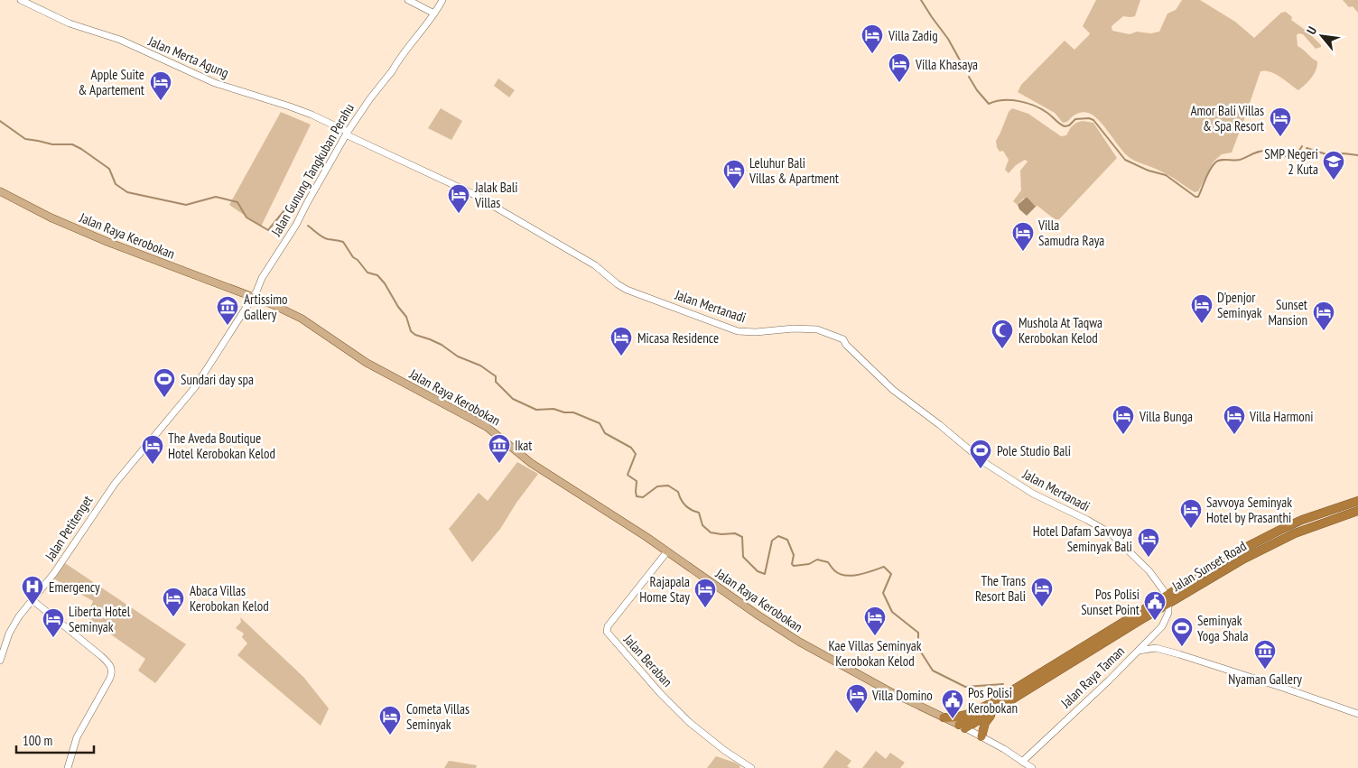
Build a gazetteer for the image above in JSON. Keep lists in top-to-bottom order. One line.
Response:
{"streets":{"highway":["Jalan Sunset Road"],"main road":["Jalan Raya Kerobokan"],"street":["Jalan Merta Agung","Jalan Gunung Tangkuban Perahu","Jalan Mertanadi","Jalan Petitenget","Jalan Beraban","Jalan Raya Taman"]},"crossings":[["Jalan Merta Agung","Jalan Gunung Tangkuban Perahu"],["Jalan Merta Agung","Jalan Mertanadi"],["Jalan Gunung Tangkuban Perahu","Jalan Raya Kerobokan"],["Jalan Gunung Tangkuban Perahu","Jalan Mertanadi"],["Jalan Gunung Tangkuban Perahu","Jalan Petitenget"],["Jalan Raya Kerobokan","Jalan Petitenget"],["Jalan Raya Kerobokan","Jalan Beraban"],["Jalan Mertanadi","Jalan Sunset Road"],["Jalan Mertanadi","Jalan Raya Taman"],["Jalan Sunset Road","Jalan Raya Taman"]],"places":{"hotel":["Villa Zadig","Villa Khasaya","Apple Suite & Apartement","Amor Bali Villas & Spa Resort","Leluhur Bali Villas & Apartment","Jalak Bali Villas","Villa Samudra Raya","D'penjor Seminyak","Sunset Mansion","Micasa Residence","Villa Bunga","Villa Harmoni","The Aveda Boutique Hotel Kerobokan Kelod","Savvoya Seminyak Hotel by Prasanthi","Hotel Dafam Savvoya Seminyak Bali","The Trans Resort Bali","Rajapala Home Stay","Abaca Villas Kerobokan Kelod","Kae Villas Seminyak Kerobokan Kelod","Liberta Hotel Seminyak","Villa Domino","Cometa Villas Seminyak"],"school or university":["SMP Negeri 2 Kuta"],"museum":["Artissimo Gallery","Ikat","Nyaman Gallery"],"mosque":["Mushola At Taqwa Kerobokan Kelod"],"sports":["Sundari day spa","Pole Studio Bali","Seminyak Yoga Shala"],"hospital":["Emergency"],"public building":["Pos Polisi Sunset Point","Pos Polisi Kerobokan"]},"scale_bar":"100 m","north":"top left"}
